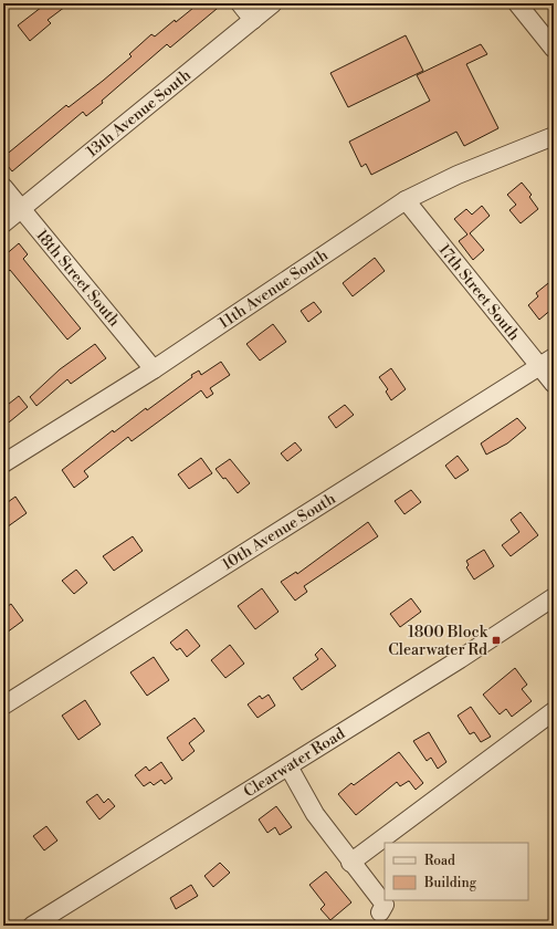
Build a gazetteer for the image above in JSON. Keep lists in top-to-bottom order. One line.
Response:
{"streets":{"street":["13th Avenue South","18th Street South","11th Avenue South","17th Street South","10th Avenue South","Clearwater Road"]},"crossings":[["13th Avenue South","18th Street South"],["18th Street South","11th Avenue South"],["11th Avenue South","17th Street South"],["17th Street South","10th Avenue South"]],"places":{"transit":["1800 Block Clearwater Rd"]},"legend":["Road","Building"]}
